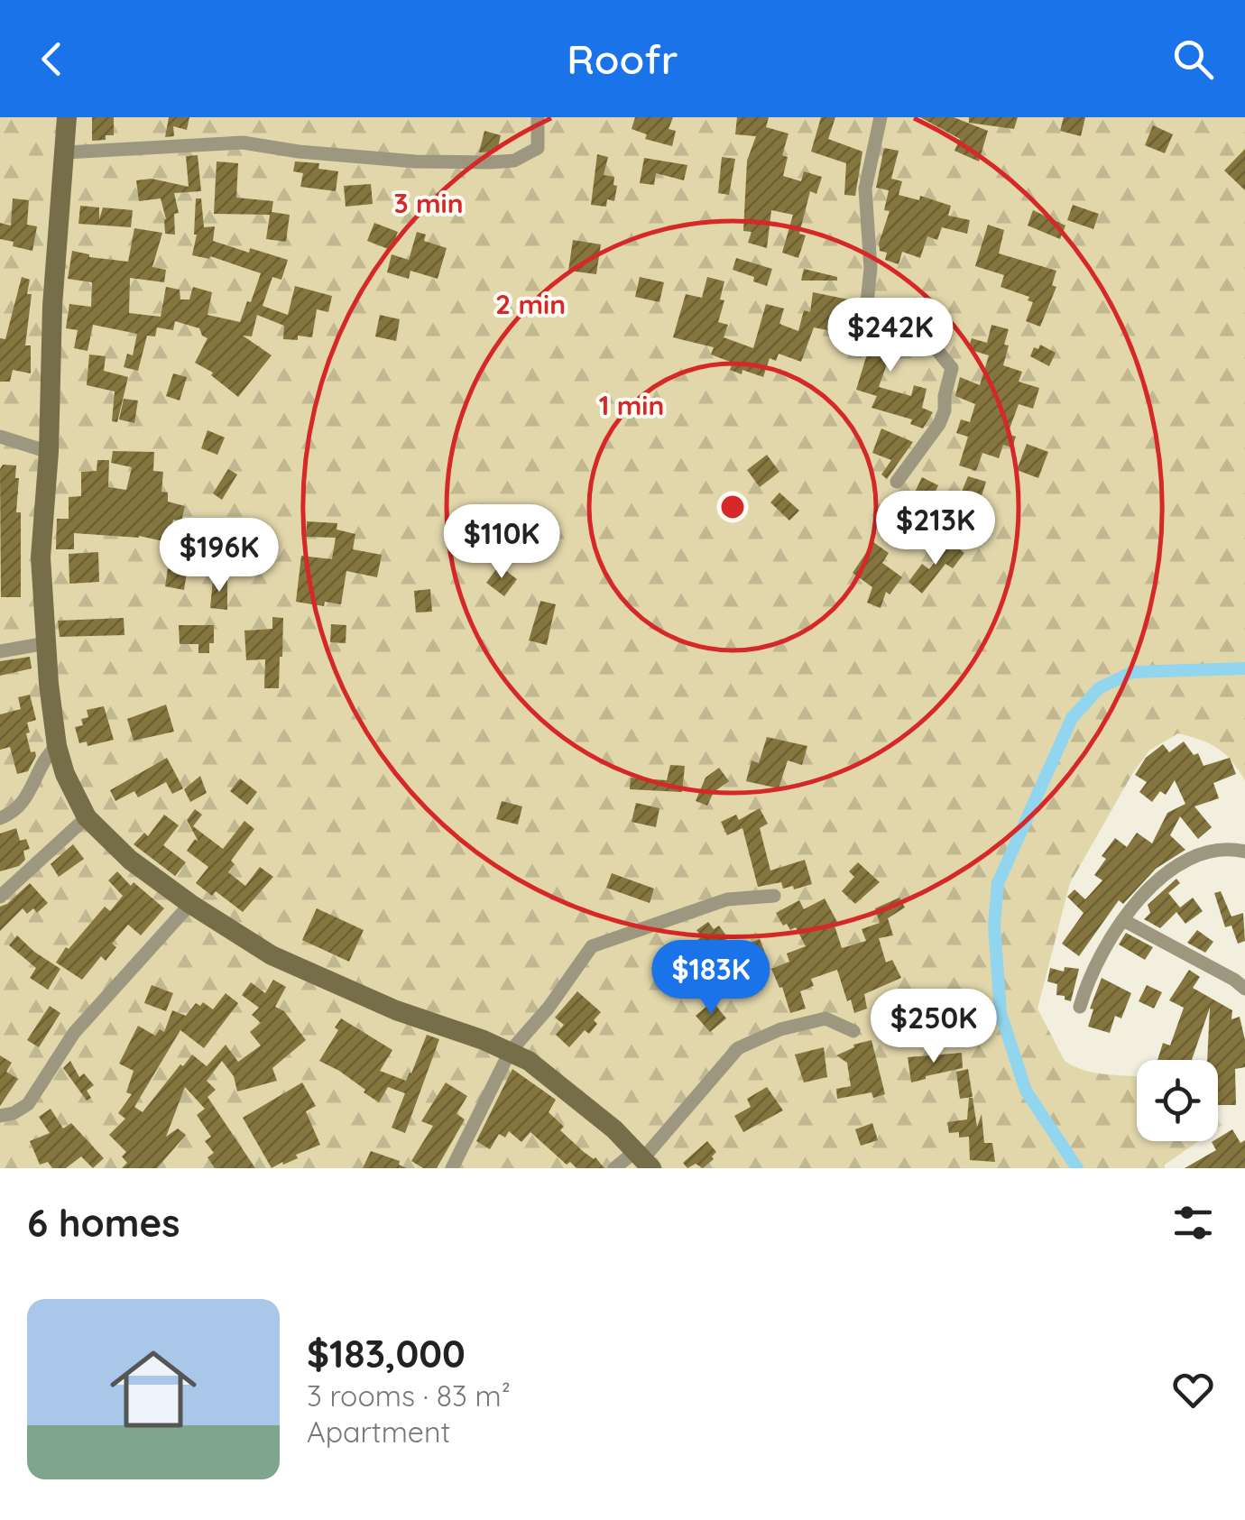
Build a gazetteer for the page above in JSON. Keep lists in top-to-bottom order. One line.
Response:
{"page":{"header":"Roofr","price":["$242K","$213K","$110K","$196K","$183K","$250K"],"heading":"6 homes","list":[{"name":"$183,000","note":"3 rooms · 83 m² · Apartment"}]},"rings":["3 min","2 min","1 min"]}
